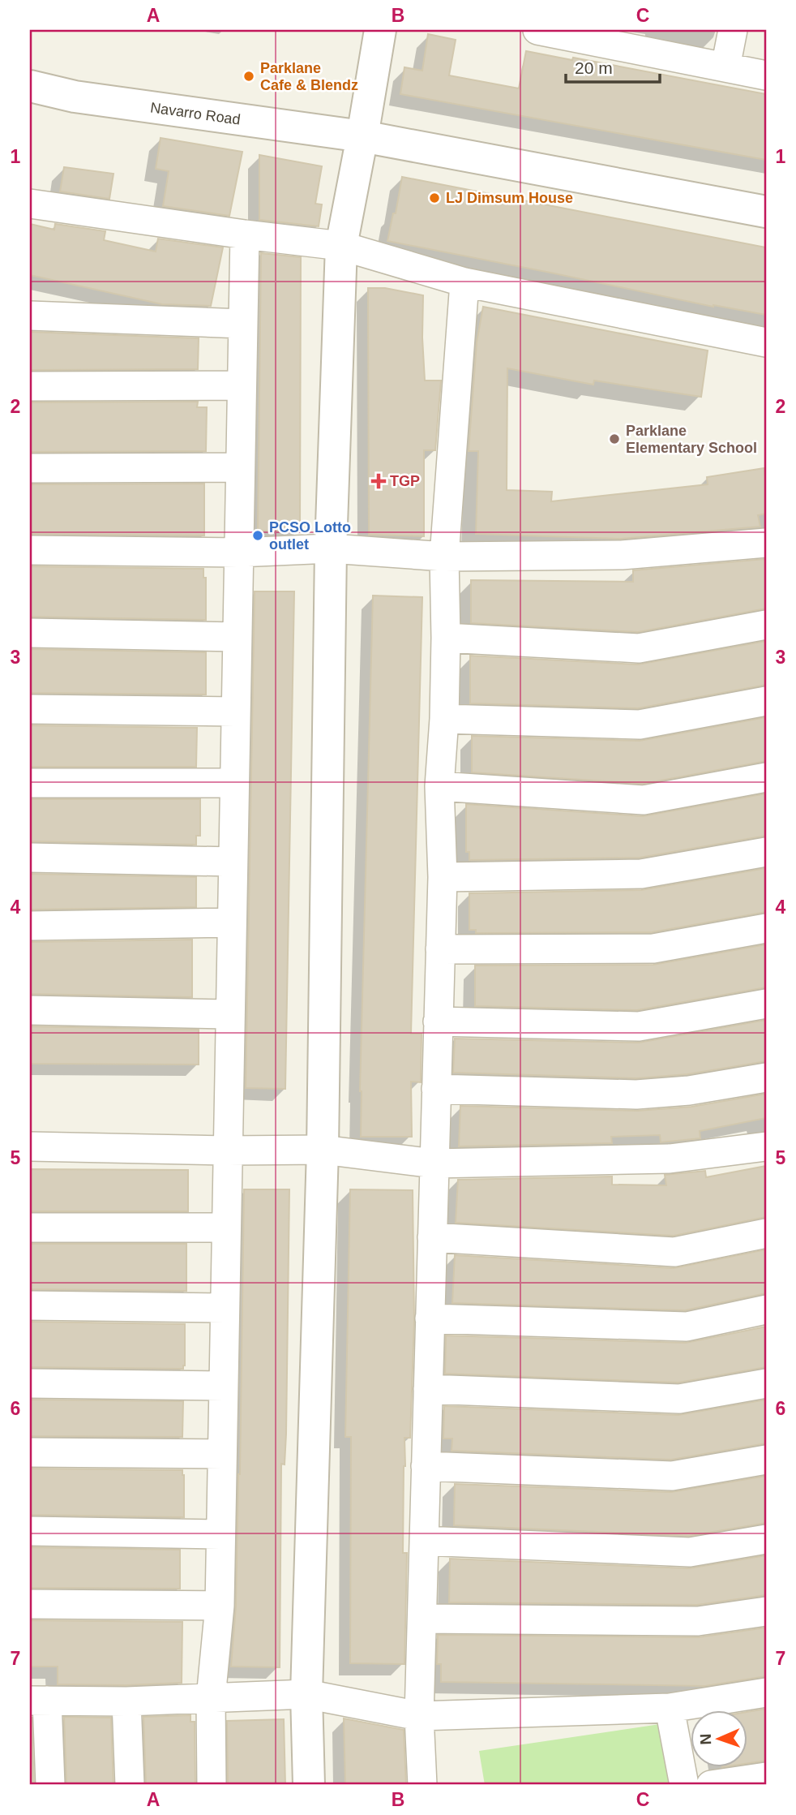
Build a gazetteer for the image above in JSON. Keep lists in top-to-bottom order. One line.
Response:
{"streets":{"street":["Navarro Road"]},"places":{"other":["Parklane Cafe & Blendz","LJ Dimsum House","Parklane Elementary School","PCSO Lotto outlet"],"health":["TGP"]},"scale_bar":"20 m","north":"left","grid":{"columns":["A","B","C"],"rows":["1","2","3","4","5","6","7"]}}
